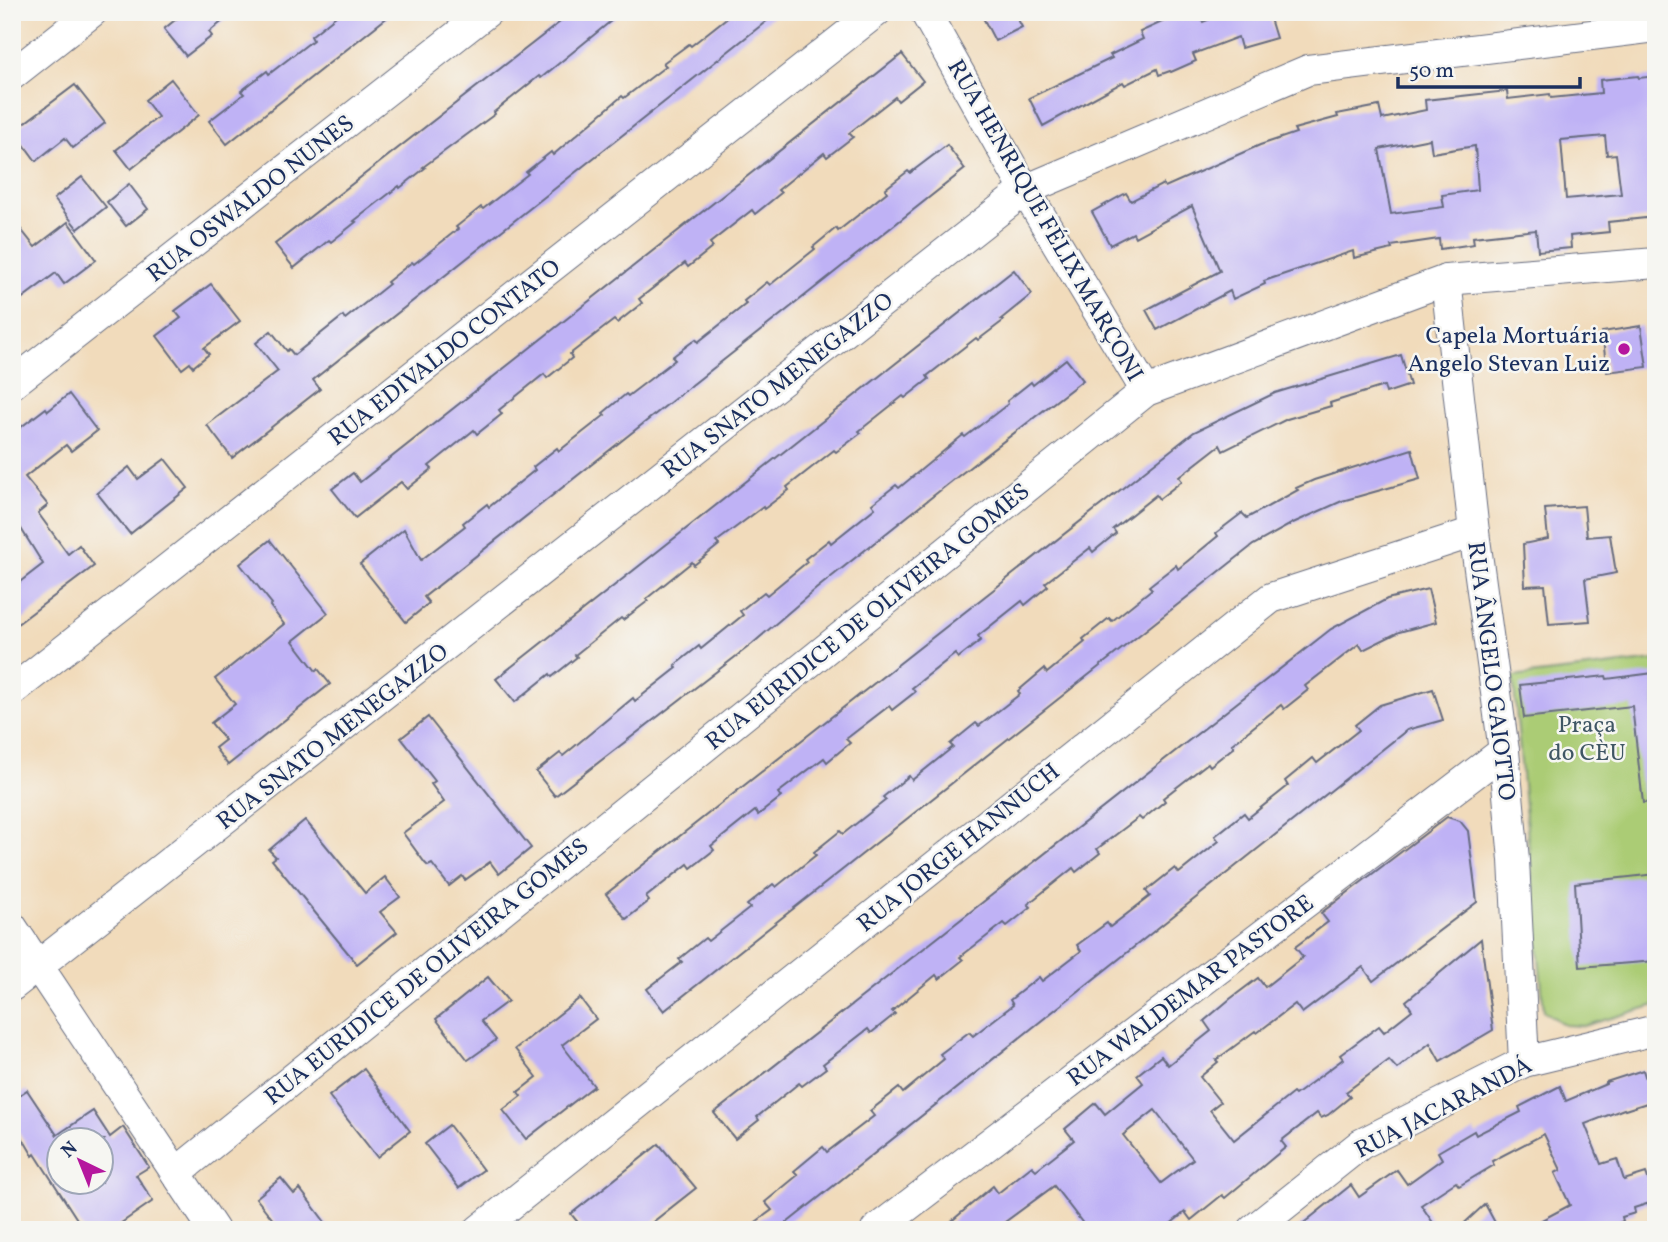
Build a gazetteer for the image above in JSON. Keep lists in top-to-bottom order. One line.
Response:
{"streets":{"street":["RUA OSWALDO NUNES","RUA HENRIQUE FÉLIX MARÇONI","RUA EDIVALDO CONTATO","RUA SNATO MENEGAZZO","RUA EURIDICE DE OLIVEIRA GOMES","RUA ÂNGELO GAIOTTO","RUA JORGE HANNUCH","RUA WALDEMAR PASTORE","RUA JACARANDÁ"]},"crossings":[["RUA HENRIQUE FÉLIX MARÇONI","RUA SNATO MENEGAZZO"],["RUA HENRIQUE FÉLIX MARÇONI","RUA EURIDICE DE OLIVEIRA GOMES"],["RUA EURIDICE DE OLIVEIRA GOMES","RUA ÂNGELO GAIOTTO"],["RUA ÂNGELO GAIOTTO","RUA JORGE HANNUCH"],["RUA ÂNGELO GAIOTTO","RUA WALDEMAR PASTORE"],["RUA ÂNGELO GAIOTTO","RUA JACARANDÁ"]],"parks":["Praça do CÈU"],"places":["Capela Mortuária Angelo Stevan Luiz"],"scale_bar":"50 m","north":"top left"}
